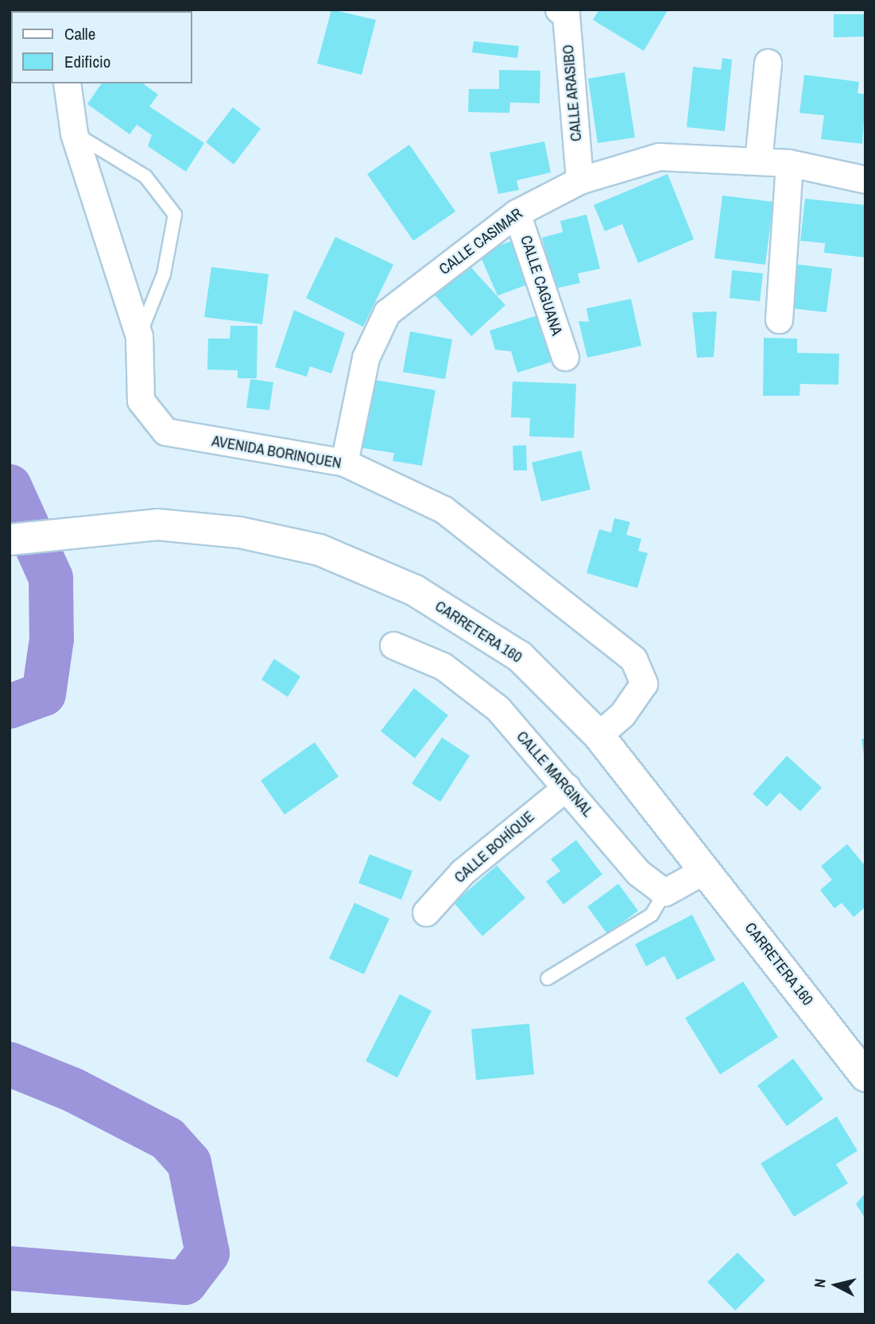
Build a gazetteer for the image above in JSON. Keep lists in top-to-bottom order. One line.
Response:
{"streets":{"street":["CALLE ARASIBO","CALLE CASIMAR","CALLE CAGUANA","AVENIDA BORINQUEN","CARRETERA 160","CALLE MARGINAL","CALLE BOHÍQUE"]},"crossings":[["CALLE ARASIBO","CALLE CASIMAR"],["CALLE CASIMAR","CALLE CAGUANA"],["CALLE CASIMAR","AVENIDA BORINQUEN"],["AVENIDA BORINQUEN","CARRETERA 160"],["CALLE MARGINAL","CALLE BOHÍQUE"]],"legend":["Calle","Edificio"],"north":"left"}
